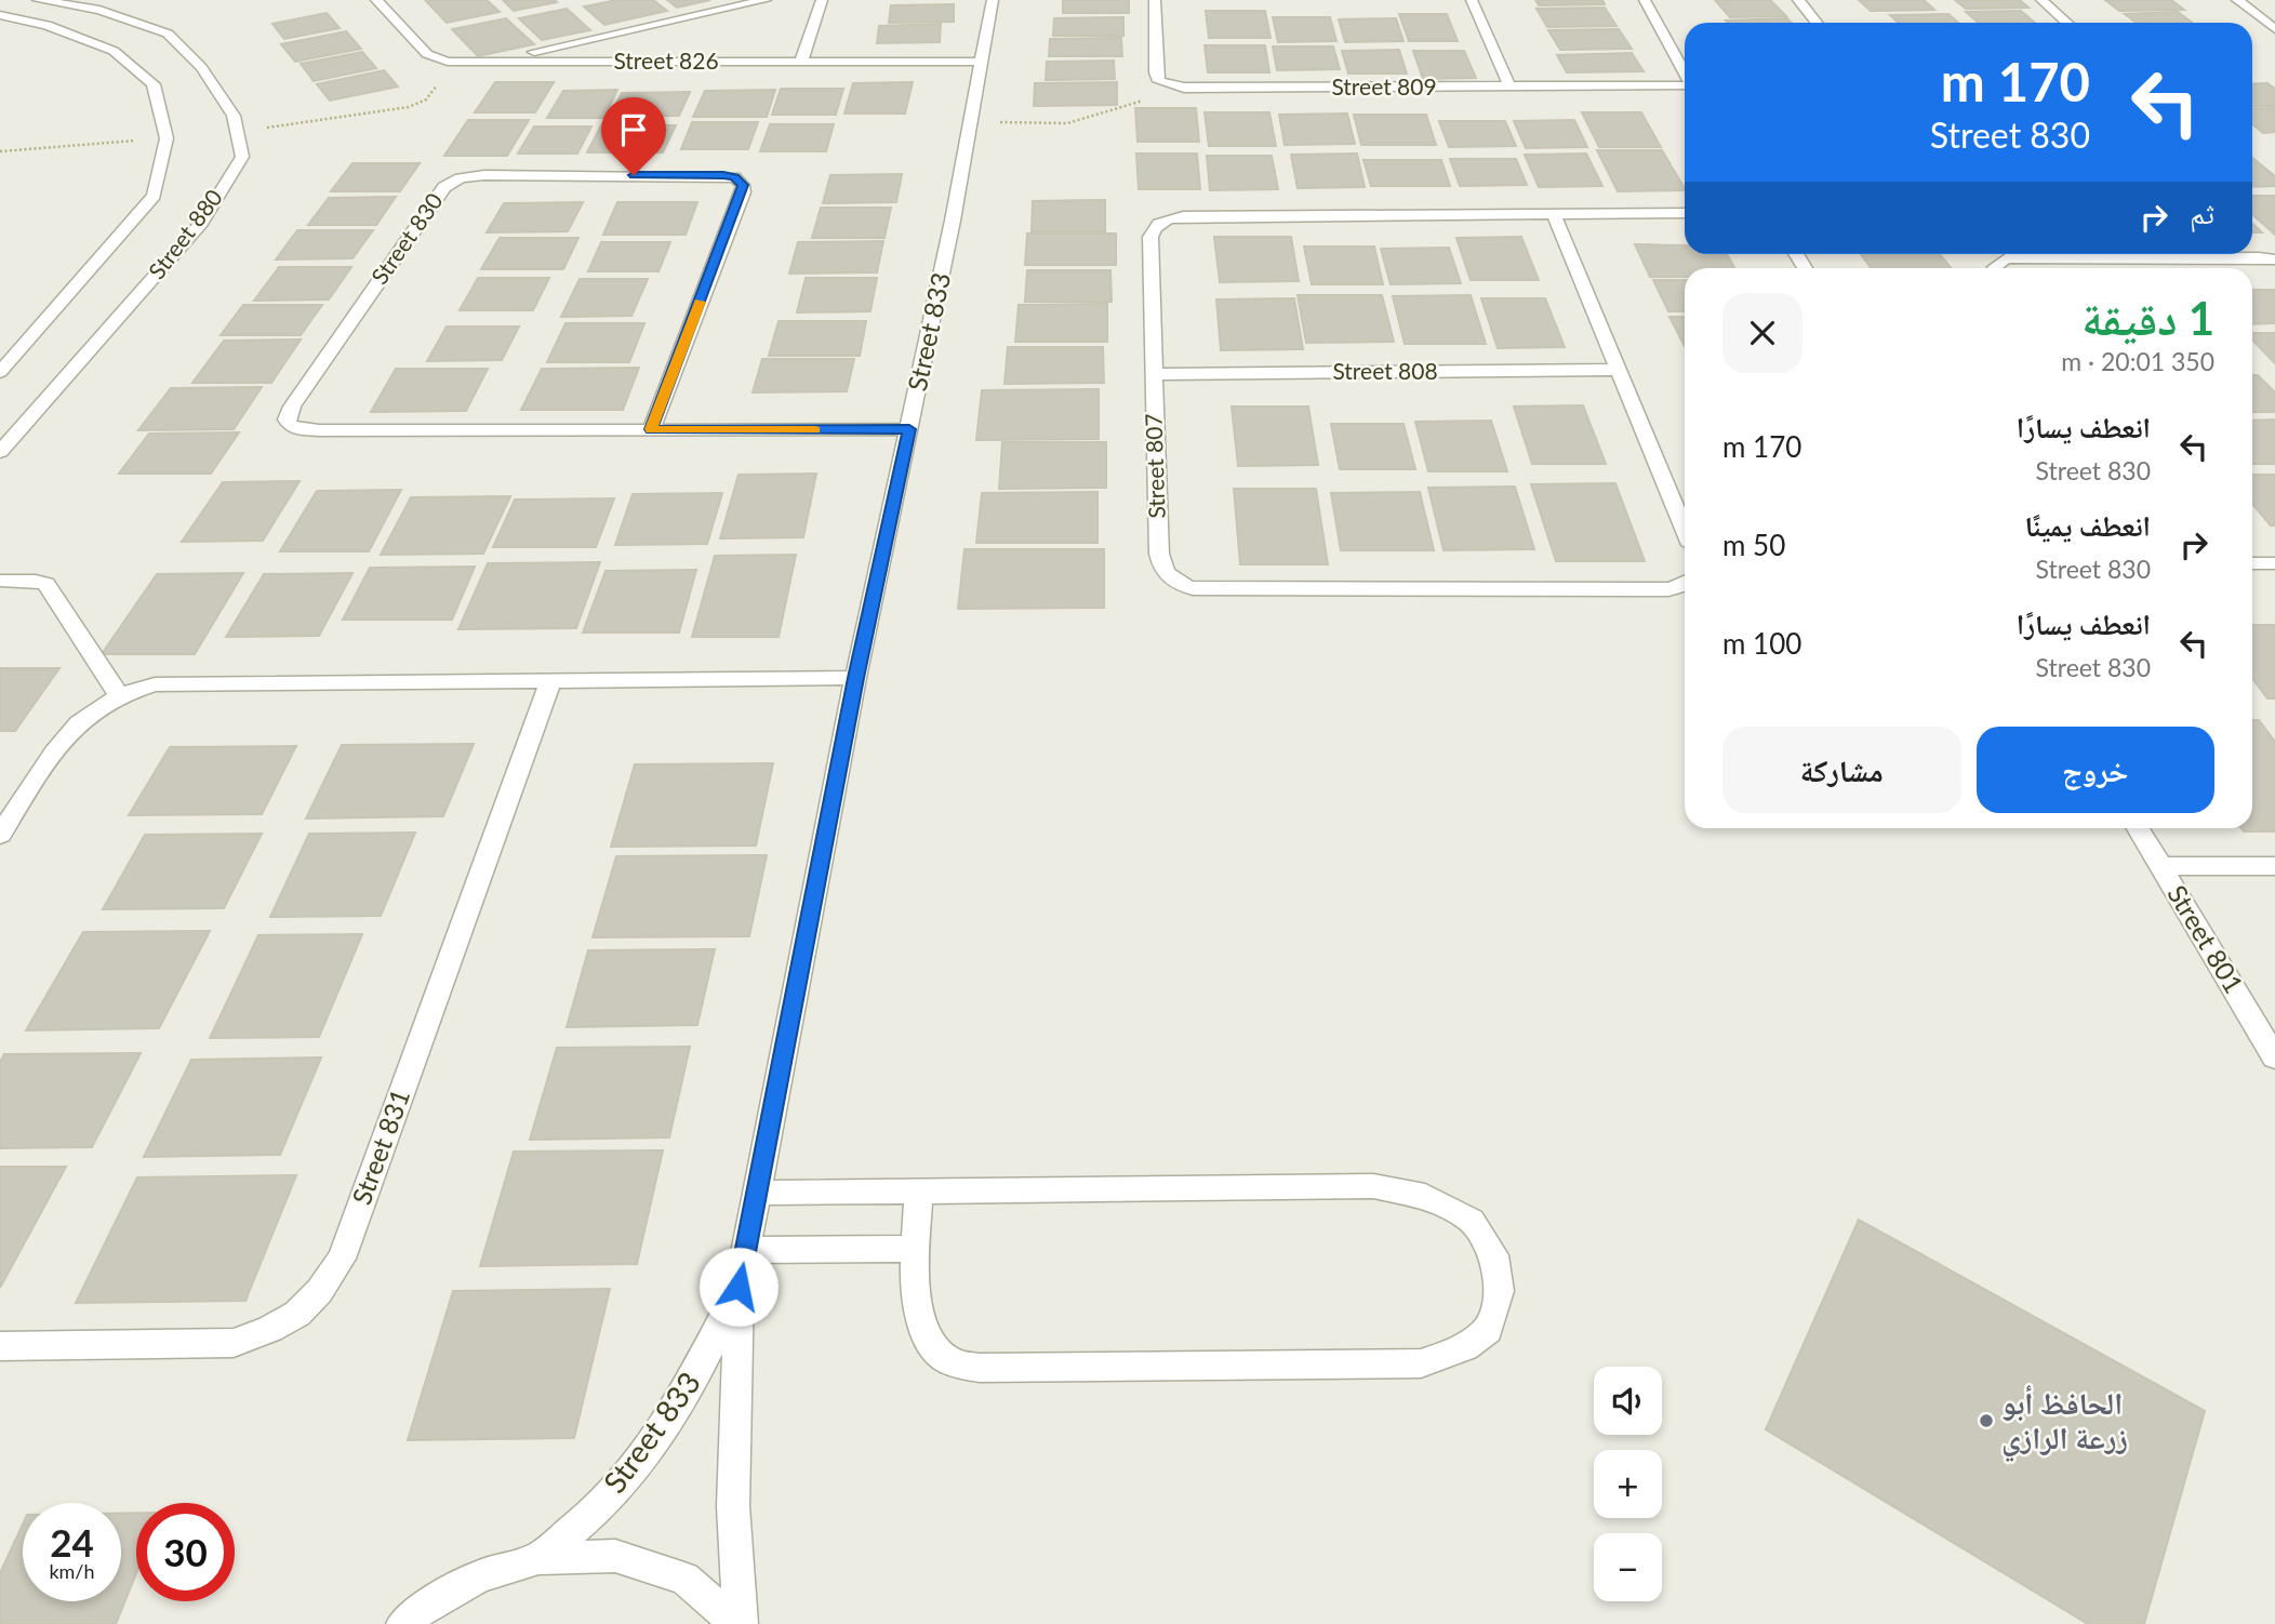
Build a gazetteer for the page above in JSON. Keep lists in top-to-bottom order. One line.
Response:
{"streets":{"street":["Street 826","Street 809","Street 880","Street 830","Street 833","Street 808","Street 807","Street 801","Street 831"]},"crossings":[["Street 826","Street 833"],["Street 830","Street 833"],["Street 808","Street 807"]],"places":["الحافظ أبو زرعة الرازي"],"page":{"turn":["170 m","Street 830"],"then":"ثم","heading":["1 دقيقة","350 m · 20:01"],"list":[{"name":"انعطف يسارًا","note":"Street 830","value":"170 m"},{"name":"انعطف يمينًا","note":"Street 830","value":"50 m"},{"name":"انعطف يسارًا","note":"Street 830","value":"100 m"}],"buttons":["خروج","مشاركة"],"map_buttons":["+","−"],"speed":"24 km/h","limit":"30"}}
